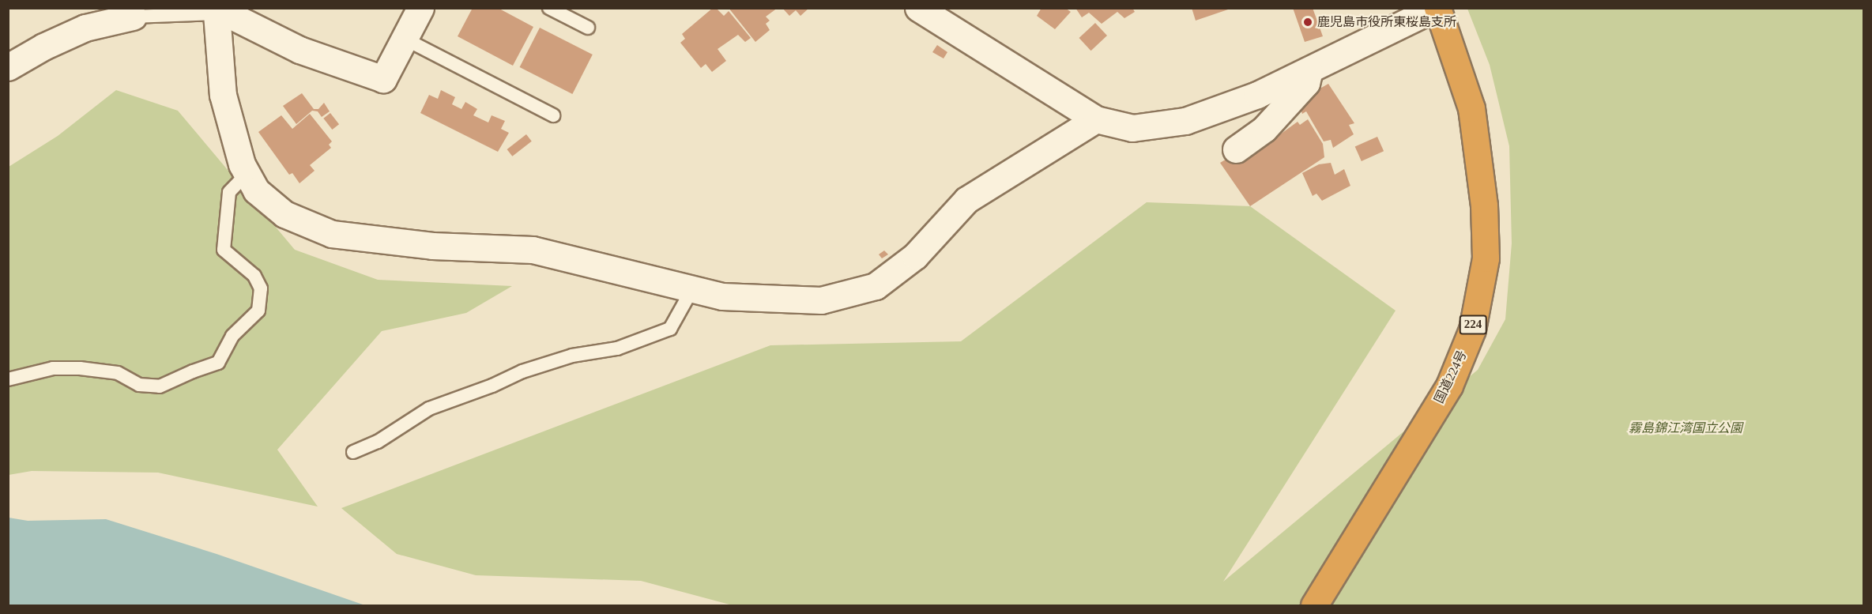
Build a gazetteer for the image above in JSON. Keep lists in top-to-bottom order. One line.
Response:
{"streets":{"highway":["224","国道224号"]},"parks":["霧島錦江湾国立公園"],"places":["鹿児島市役所東桜島支所"]}
